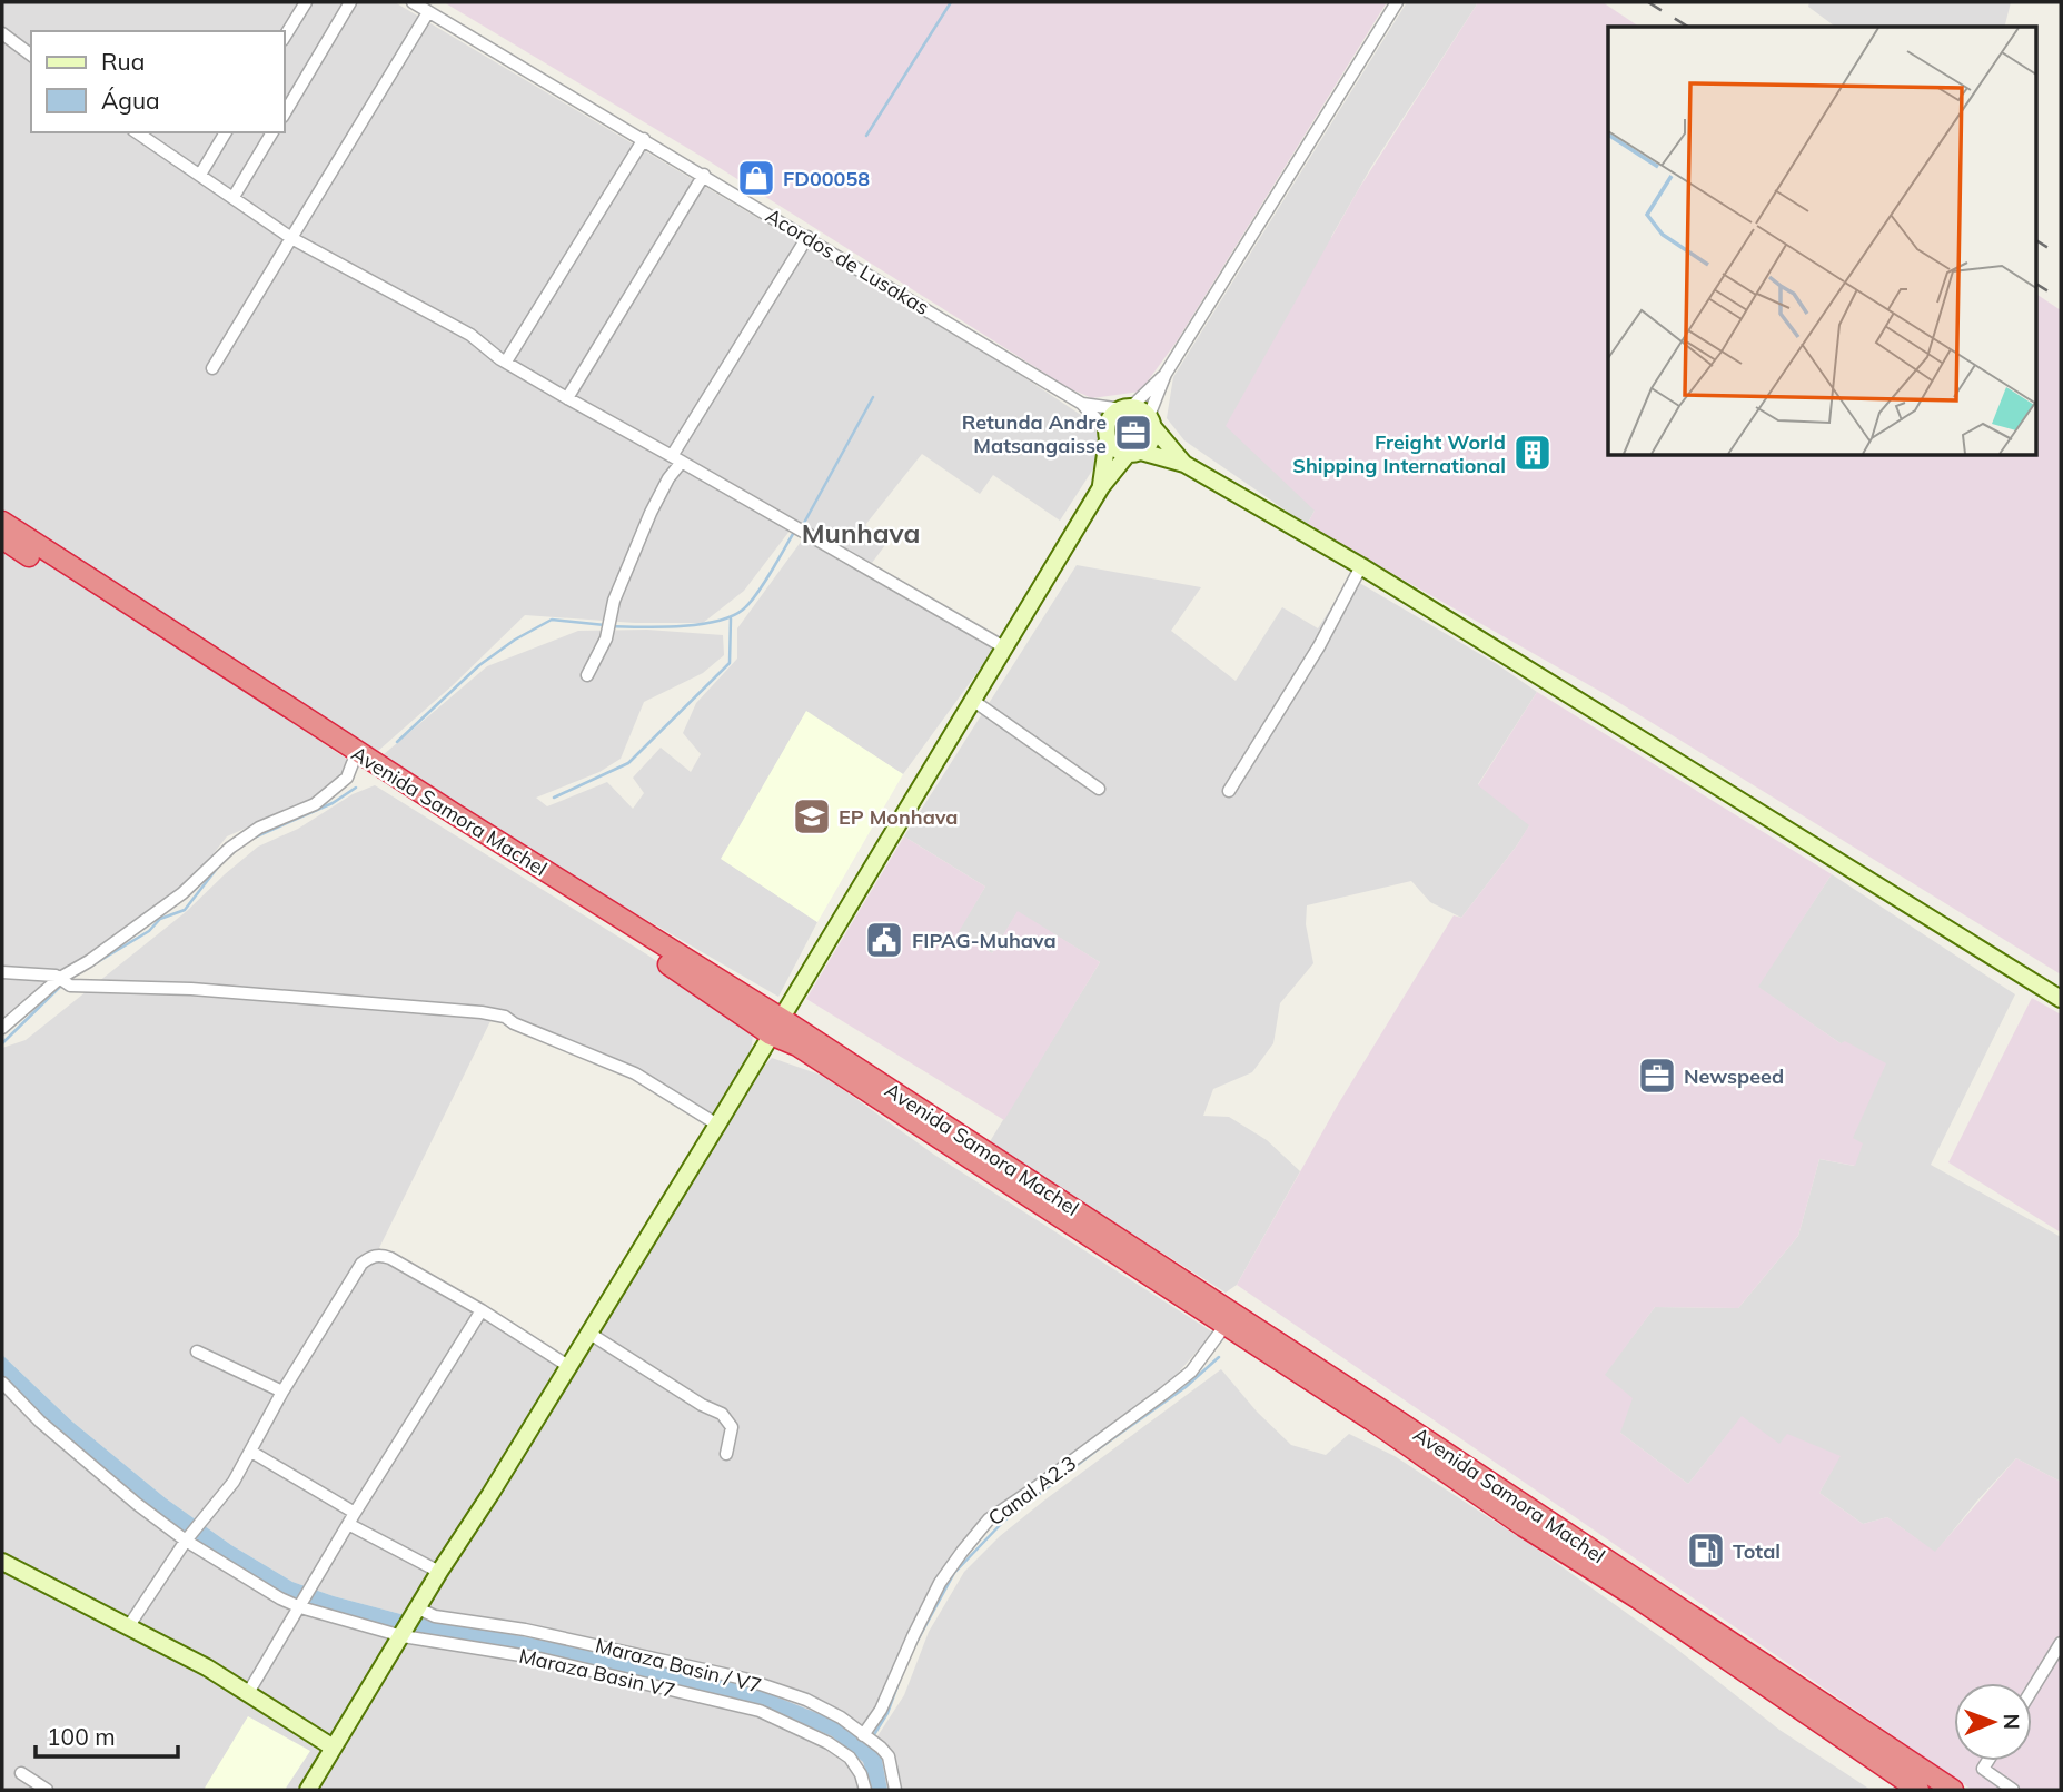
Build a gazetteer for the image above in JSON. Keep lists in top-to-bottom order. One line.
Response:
{"streets":{"highway":["Avenida Samora Machel"],"street":["Acordos de Lusakas","Canal A2.3","Maraza Basin / V7","Maraza Basin V7"]},"crossings":[["Avenida Samora Machel","Canal A2.3"],["Canal A2.3","Maraza Basin / V7"]],"districts":["Munhava"],"places":{"shop":["FD00058"],"office":["Retunda Andre Matsangaisse","Newspeed"],"building":["Freight World Shipping International"],"school or university":["EP Monhava"],"public building":["FIPAG-Muhava"],"fuel station":["Total"]},"legend":["Rua","Água"],"scale_bar":"100 m","north":"right"}
